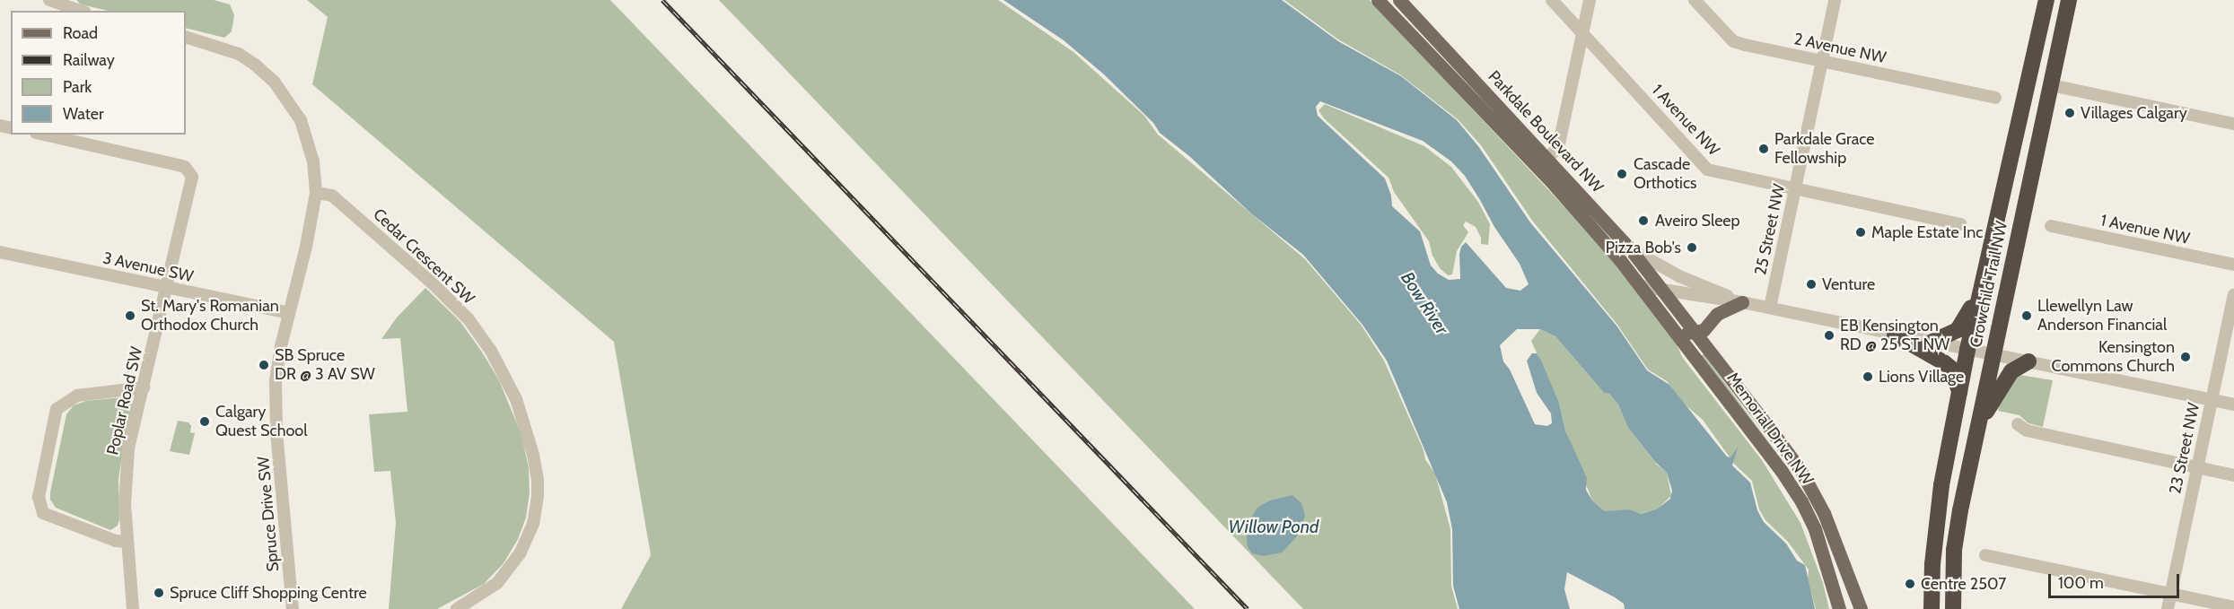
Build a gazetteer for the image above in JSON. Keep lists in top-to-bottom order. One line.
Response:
{"streets":{"highway":["Crowchild Trail NW"],"main road":["Parkdale Boulevard NW","Memorial Drive NW"],"street":["2 Avenue NW","1 Avenue NW","25 Street NW","Cedar Crescent SW","3 Avenue SW","Poplar Road SW","23 Street NW","Spruce Drive SW"]},"crossings":[["2 Avenue NW","25 Street NW"],["1 Avenue NW","25 Street NW"],["Parkdale Boulevard NW","Memorial Drive NW"],["Cedar Crescent SW","Spruce Drive SW"],["3 Avenue SW","Poplar Road SW"],["3 Avenue SW","Spruce Drive SW"]],"water":["Bow River","Willow Pond"],"places":["Villages Calgary","Parkdale Grace Fellowship","Cascade Orthotics","Aveiro Sleep","Maple Estate Inc","Pizza Bob's","Venture","St. Mary's Romanian Orthodox Church","Llewellyn Law Anderson Financial","EB Kensington RD @ 25 ST NW","Kensington Commons Church","SB Spruce DR @ 3 AV SW","Lions Village","Calgary Quest School","Centre 2507","Spruce Cliff Shopping Centre"],"legend":["Road","Railway","Park","Water"],"scale_bar":"100 m"}
